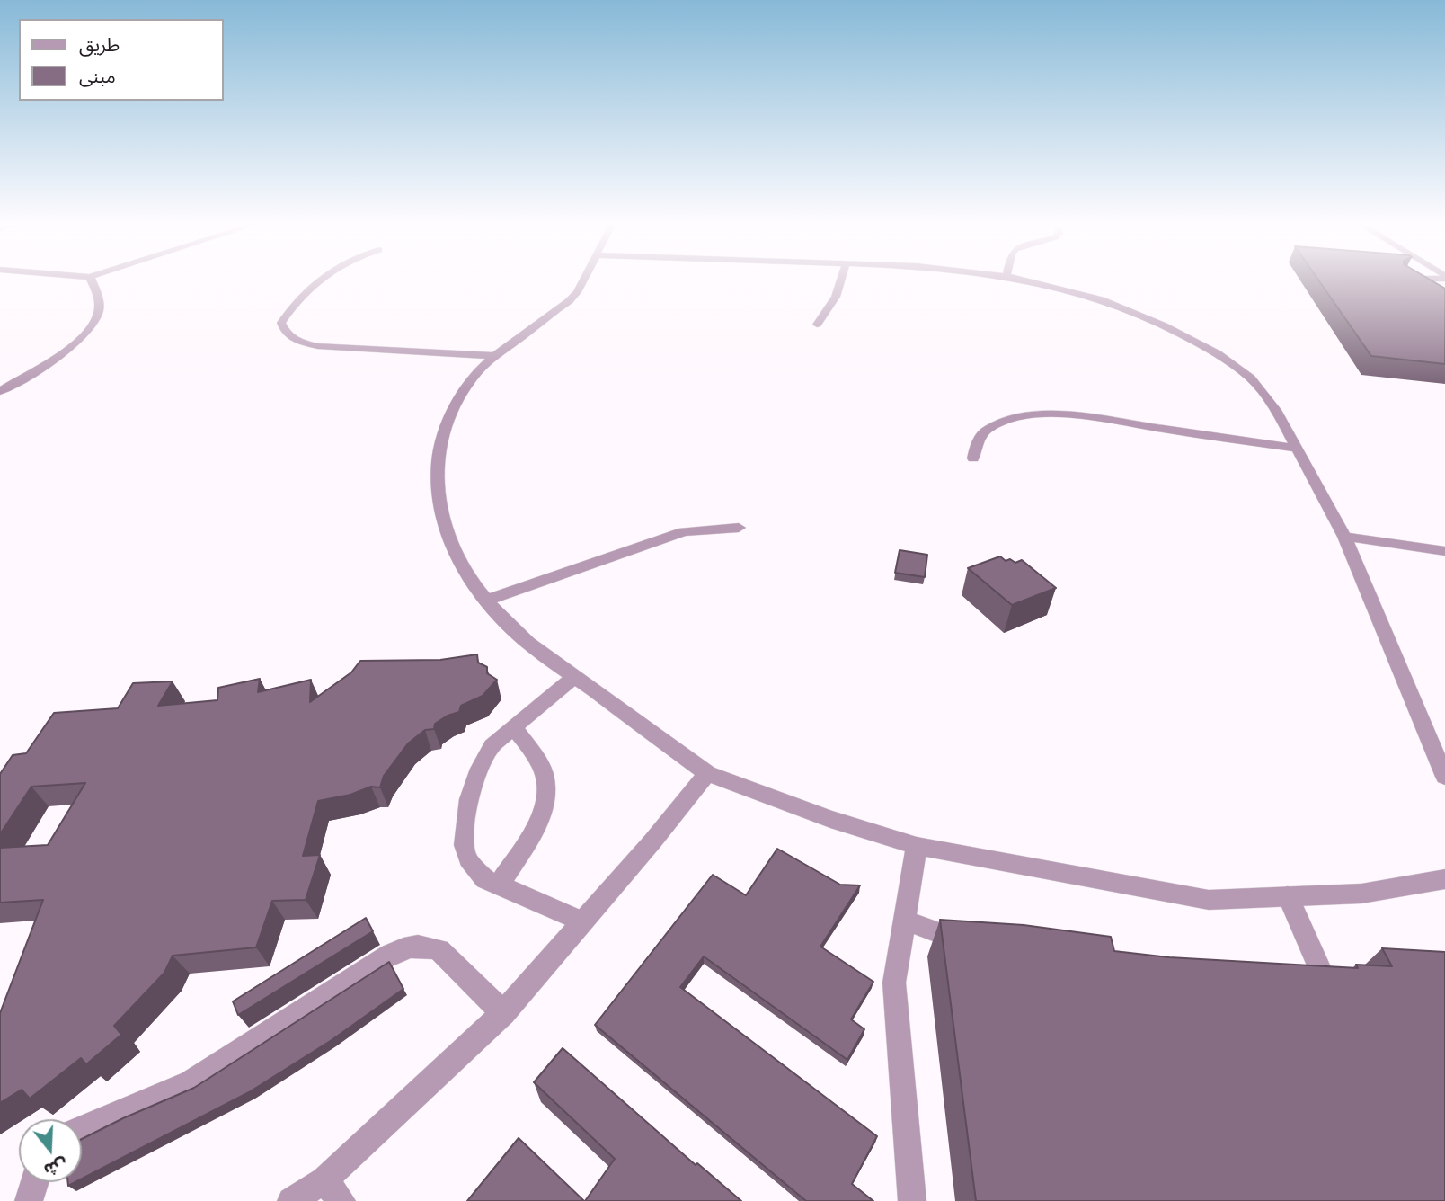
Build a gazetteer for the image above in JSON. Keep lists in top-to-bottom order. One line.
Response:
{"legend":["طريق","مبنى"],"north":"bottom"}
